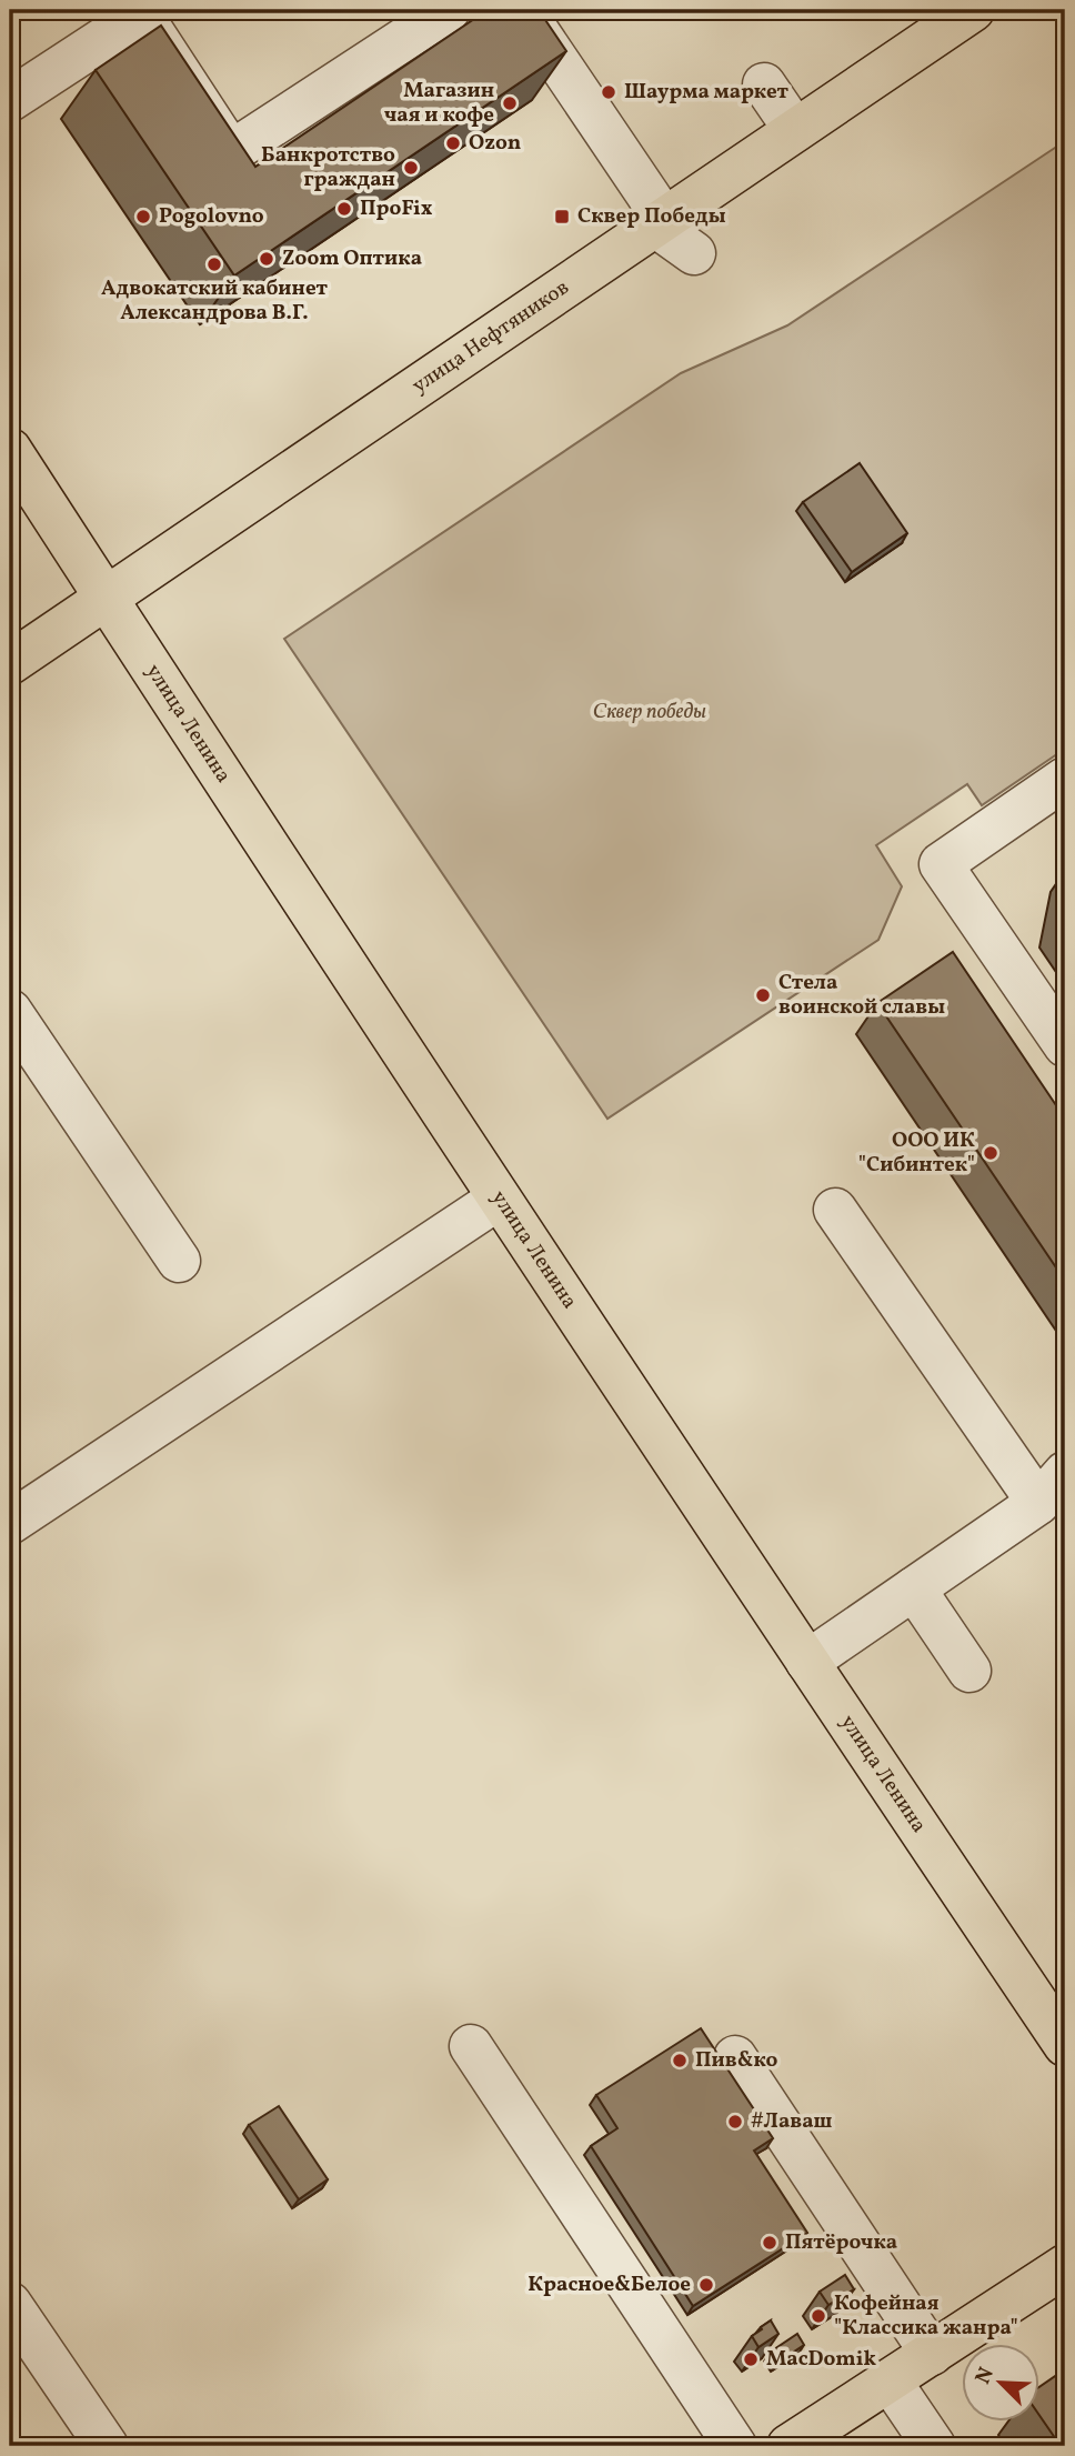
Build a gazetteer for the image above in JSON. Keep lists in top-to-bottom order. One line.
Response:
{"streets":{"main road":["улица Нефтяников","улица Ленина"]},"crossings":[["улица Нефтяников","улица Ленина"]],"parks":["Сквер победы"],"places":{"other":["Шаурма маркет","Магазин чая и кофе","Ozon","Банкротство граждан","ПроFix","Pogolovno","Zoom Оптика","Адвокатский кабинет Александрова В.Г.","Стела воинской славы","ООО ИК \"Сибинтек\"","Пив&ко","#Лаваш","Пятёрочка","Красное&Белое","Кофейная \"Классика жанра\"","MacDomik"],"transit":["Сквер Победы"]},"north":"top left"}
